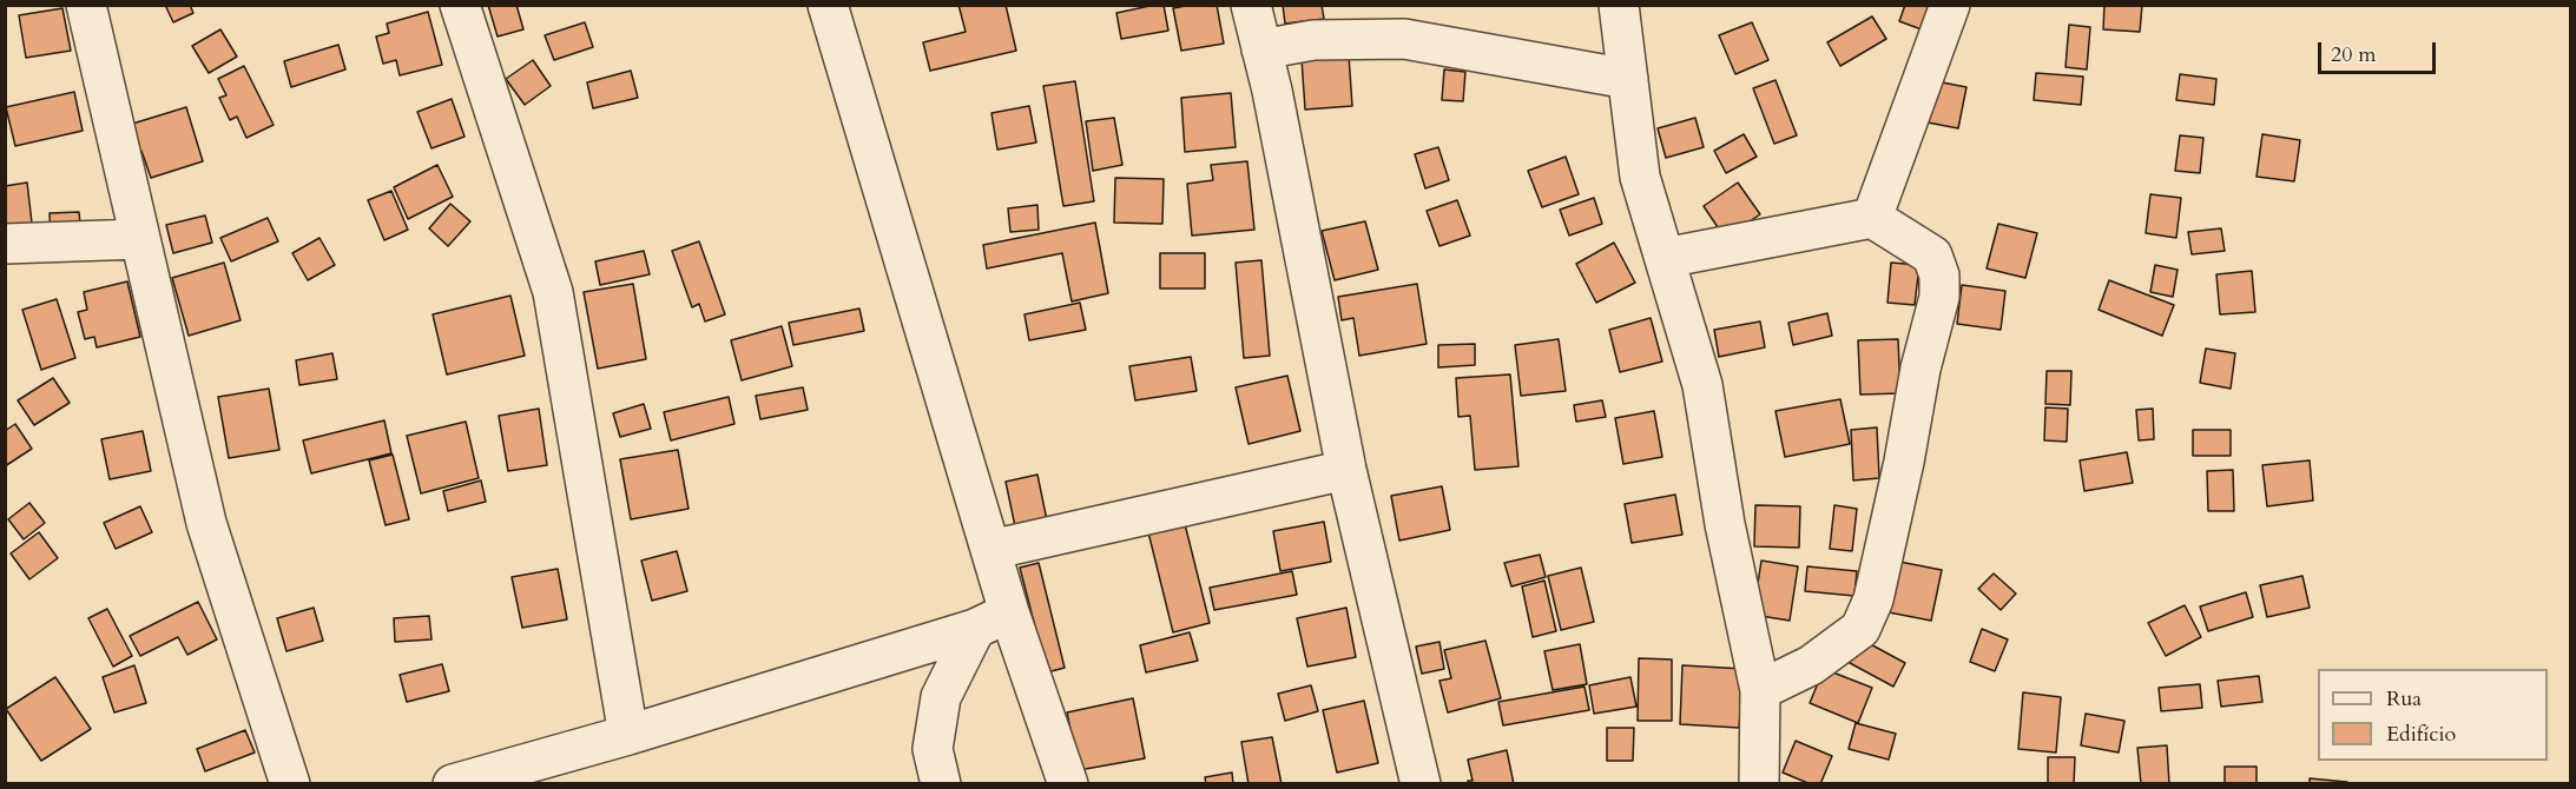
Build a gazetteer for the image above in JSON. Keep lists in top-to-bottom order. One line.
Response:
{"legend":["Rua","Edifício"],"scale_bar":"20 m"}
